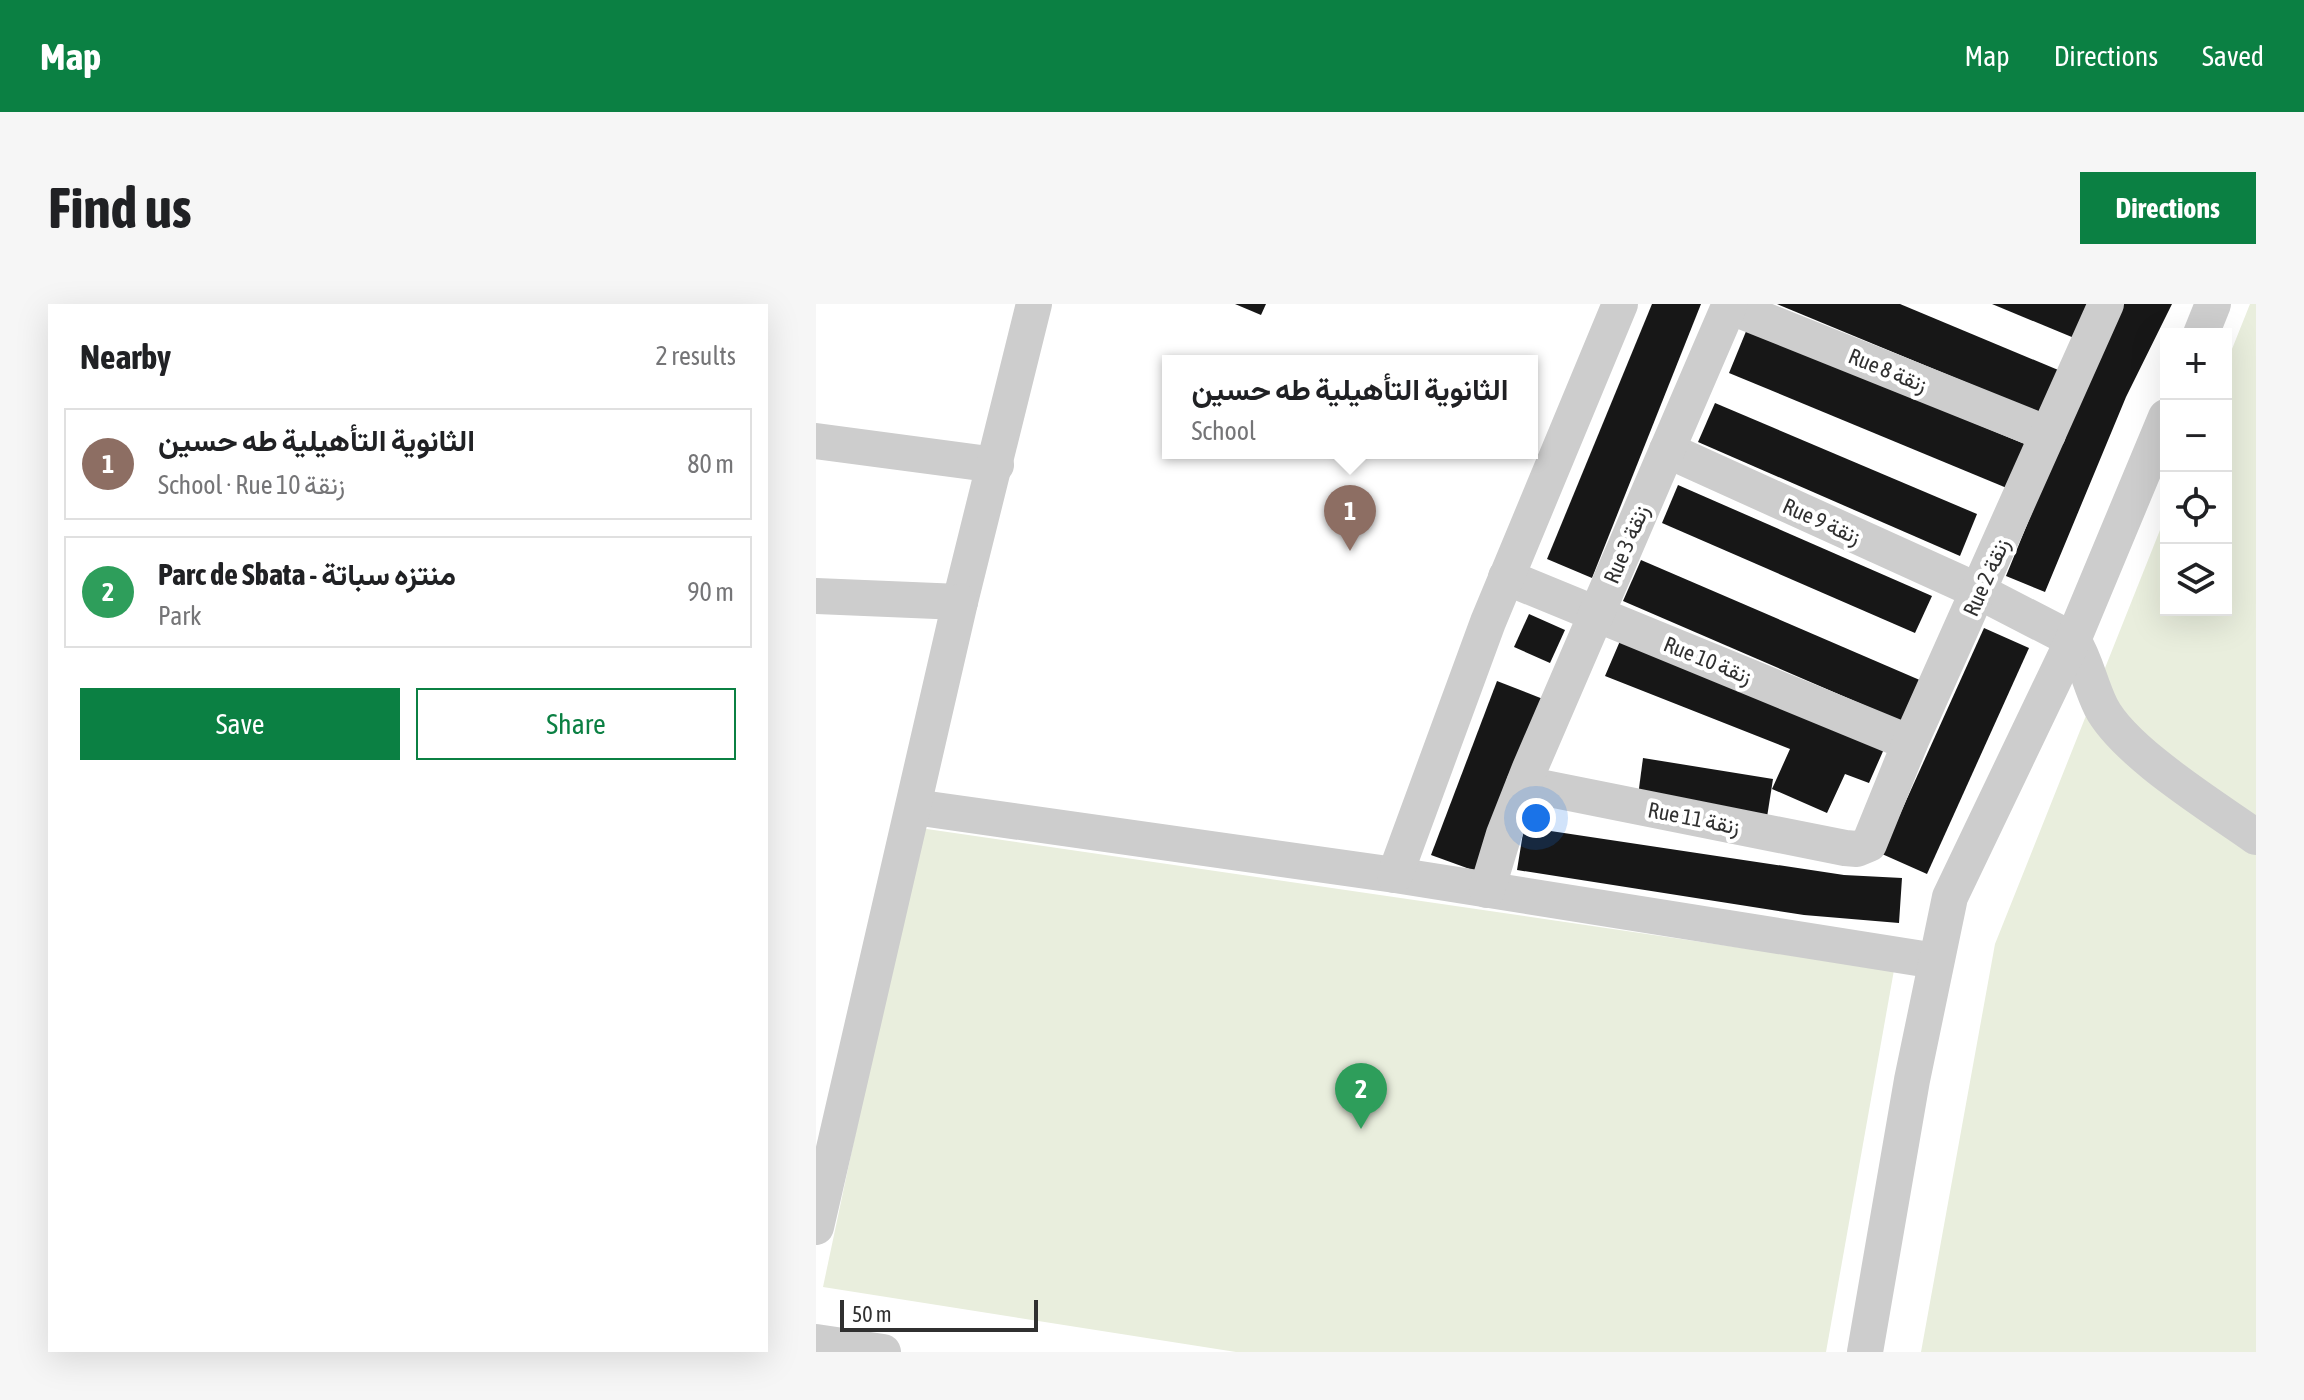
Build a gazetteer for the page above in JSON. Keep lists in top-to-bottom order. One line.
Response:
{"streets":{"street":["Rue 8 زنقة","Rue 9 زنقة","Rue 3 زنقة","Rue 2 زنقة","Rue 10 زنقة","Rue 11 زنقة"]},"crossings":[["Rue 8 زنقة","Rue 3 زنقة"],["Rue 8 زنقة","Rue 2 زنقة"],["Rue 9 زنقة","Rue 3 زنقة"],["Rue 9 زنقة","Rue 2 زنقة"],["Rue 3 زنقة","Rue 10 زنقة"],["Rue 3 زنقة","Rue 11 زنقة"],["Rue 2 زنقة","Rue 10 زنقة"],["Rue 2 زنقة","Rue 11 زنقة"]],"scale_bar":"50 m","page":{"header":"Map","nav":["Map","Directions","Saved"],"buttons":["Directions",["Save","Share"]],"title":"Find us","heading":["Nearby","2 results"],"map_buttons":["+","−"],"popup":["الثانوية التأهيلية طه حسين","School"],"list":[{"mark":"1","name":"الثانوية التأهيلية طه حسين","note":"School · Rue 10 زنقة","value":"80 m"},{"mark":"2","name":"Parc de Sbata - منتزه سباتة","note":"Park","value":"90 m"}],"pins":["1","2"],"scale":"50 m"}}
